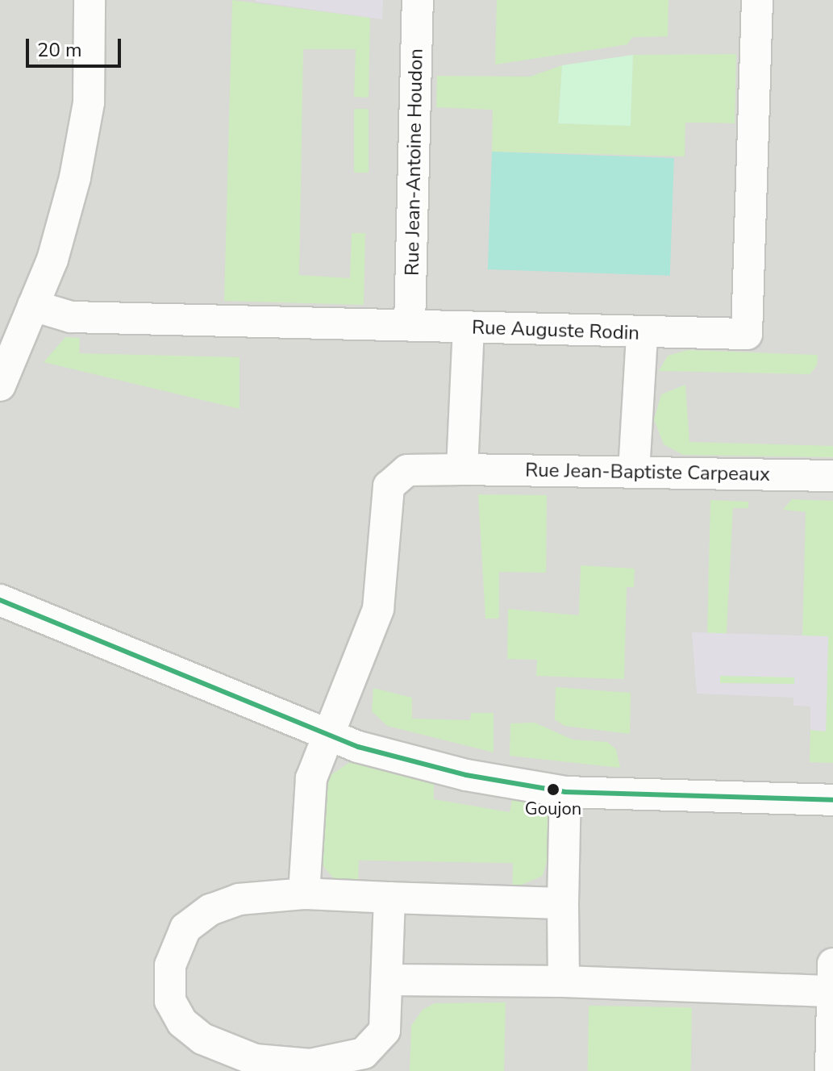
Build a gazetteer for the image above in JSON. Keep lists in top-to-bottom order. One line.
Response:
{"streets":{"street":["Rue Jean-Antoine Houdon","Rue Auguste Rodin","Rue Jean-Baptiste Carpeaux"]},"crossings":[["Rue Jean-Antoine Houdon","Rue Auguste Rodin"]],"places":["Goujon"],"scale_bar":"20 m"}
